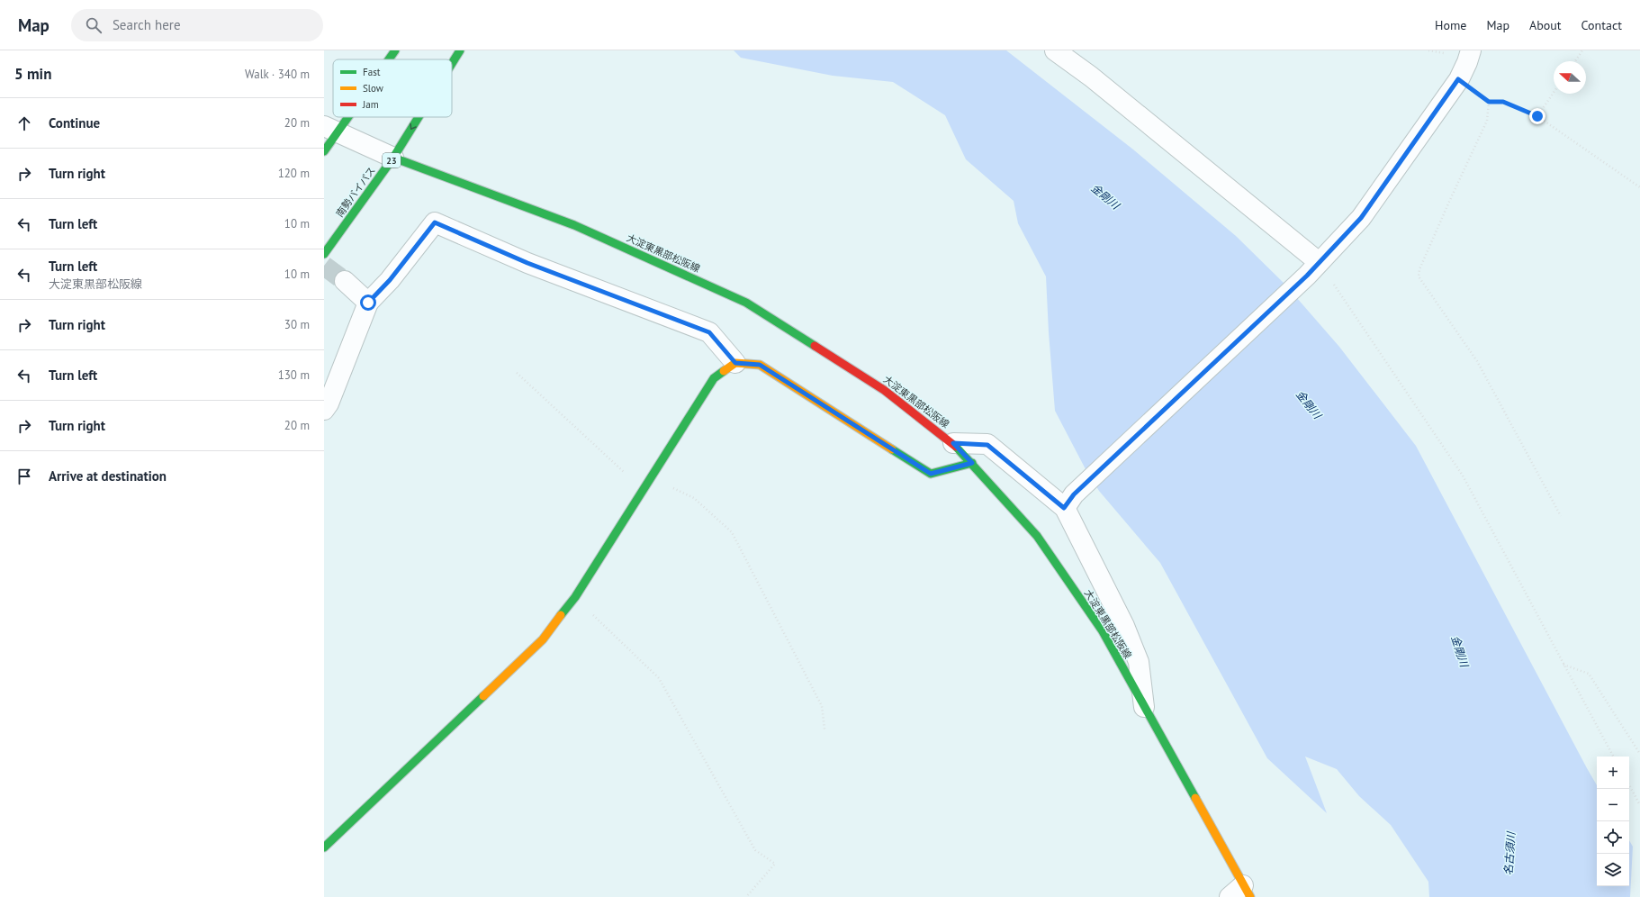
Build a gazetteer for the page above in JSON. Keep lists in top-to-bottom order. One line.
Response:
{"streets":{"main road":["23","南勢バイパス","大淀東黒部松阪線"]},"crossings":[["南勢バイパス","大淀東黒部松阪線"]],"water":["金剛川","名古須川"],"legend":["Fast","Slow","Jam"],"north":"left","page":{"header":"Map","search":"Search here","nav":["Home","Map","About","Contact"],"heading":["5 min","Walk · 340 m"],"list":[["Continue","20 m"],["Turn right","120 m"],["Turn left","10 m"],["Turn left","大淀東黒部松阪線","10 m"],["Turn right","30 m"],["Turn left","130 m"],["Turn right","20 m"],"Arrive at destination"],"map_buttons":["+","−"]}}
